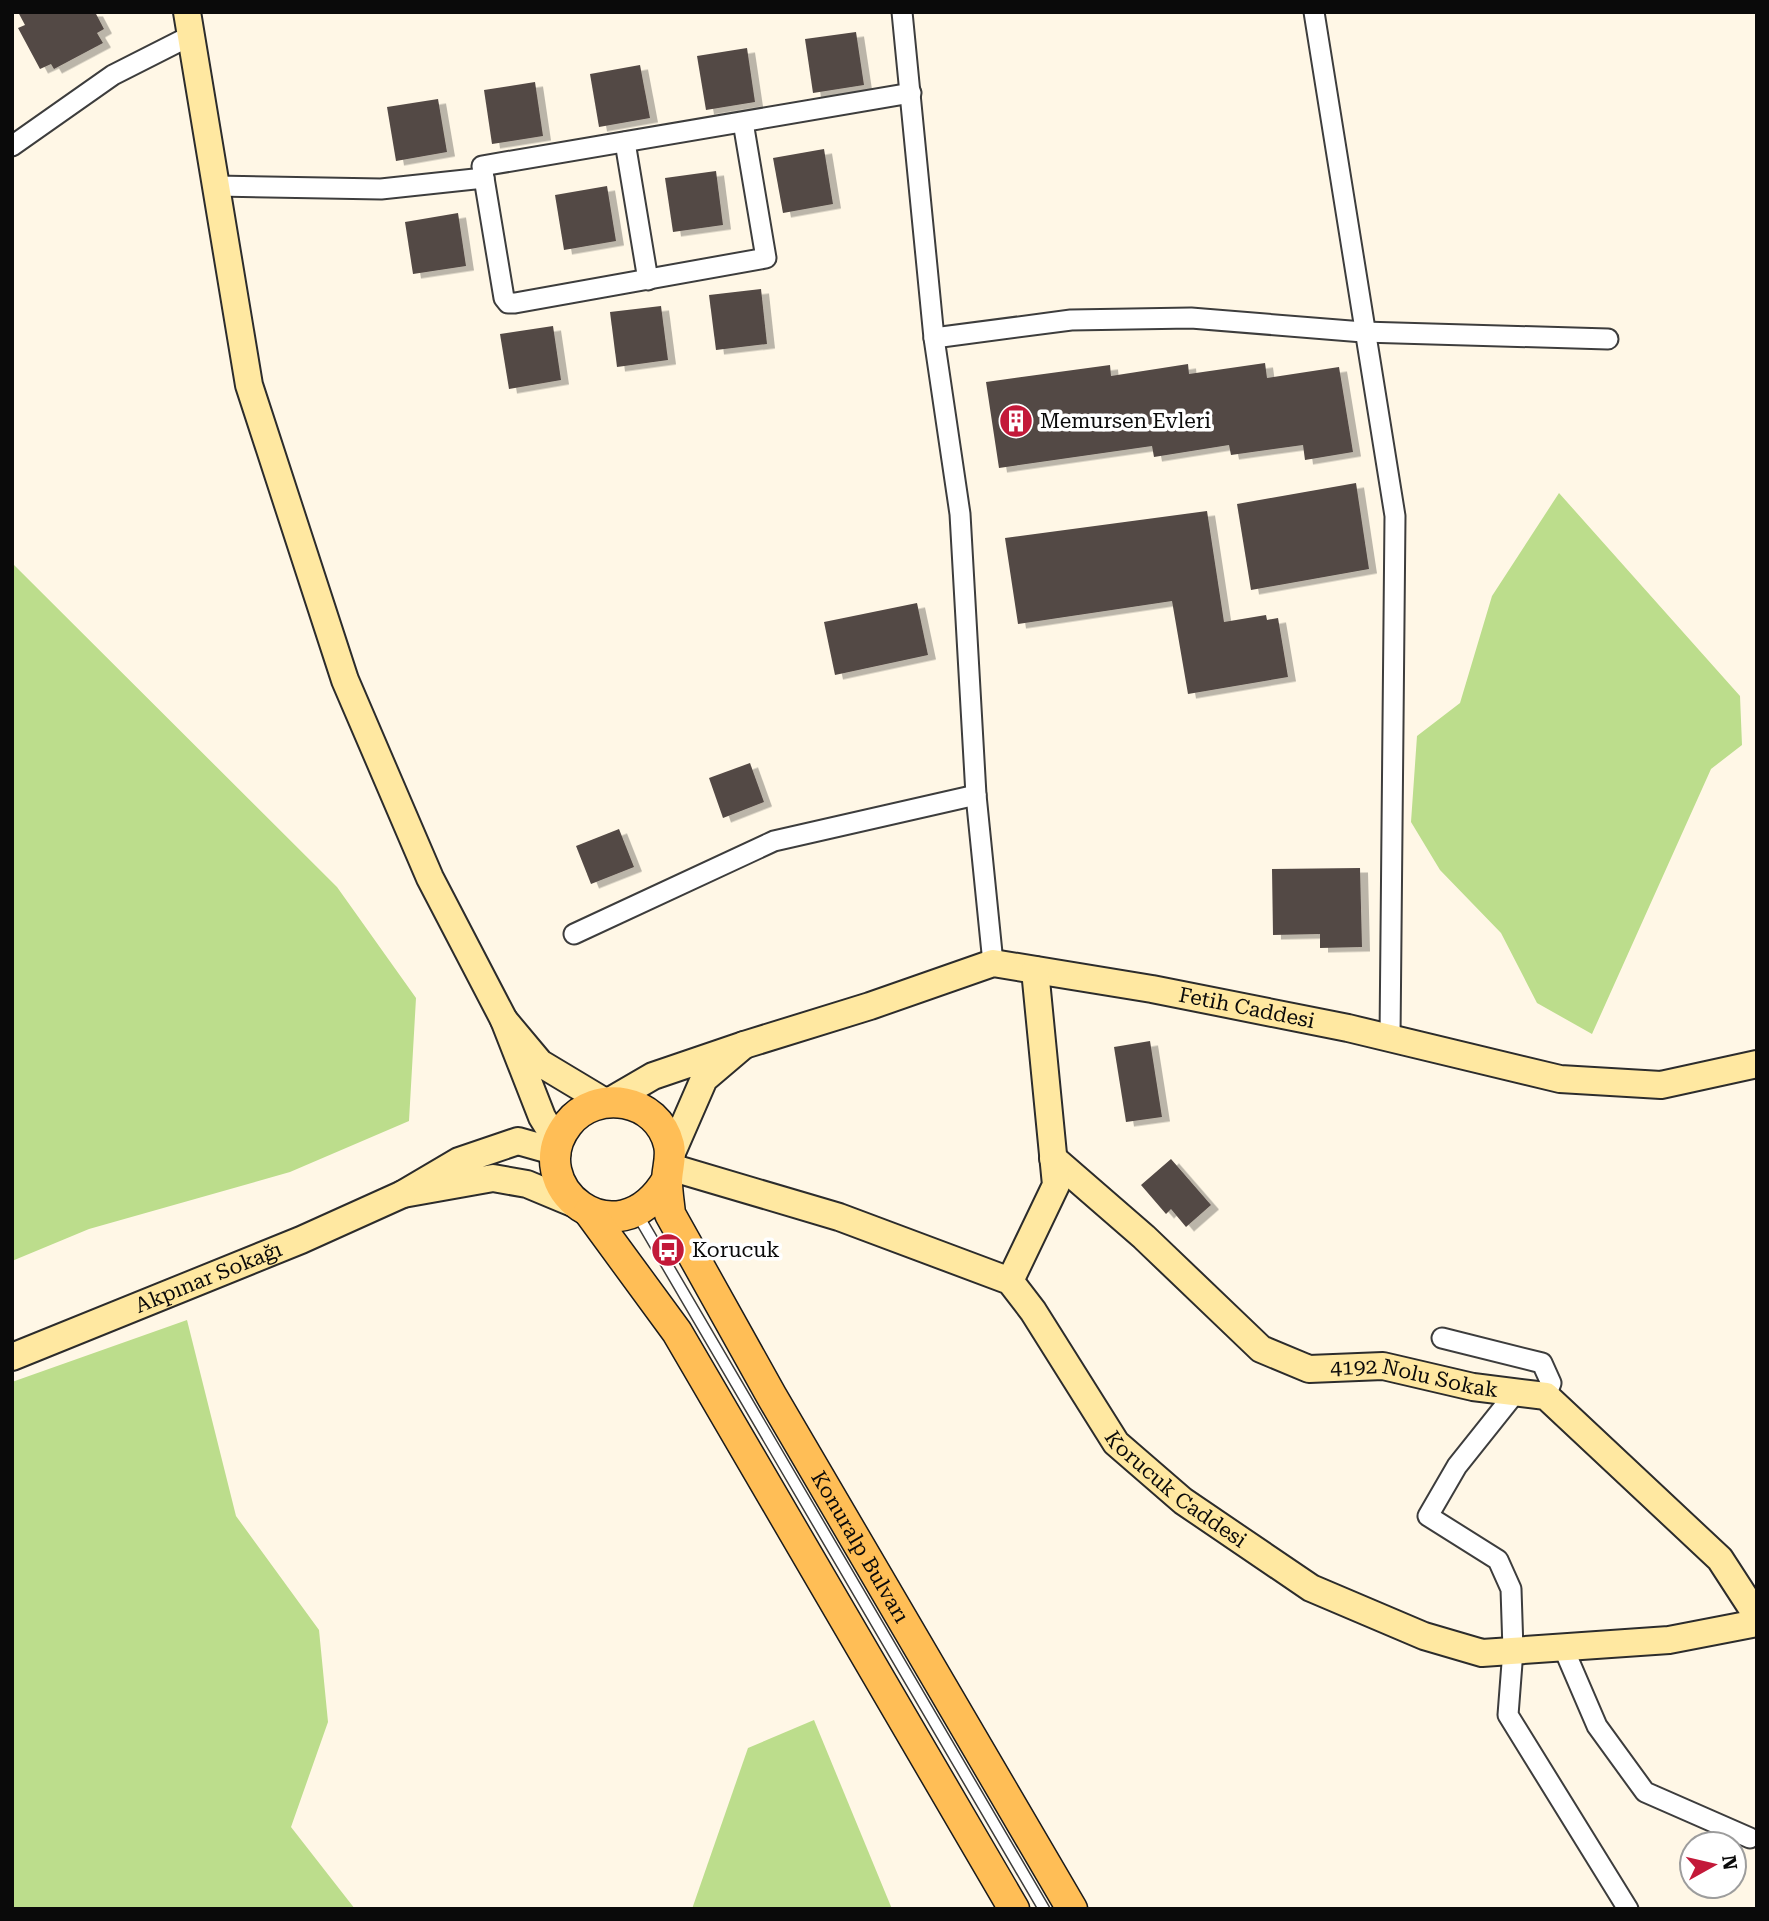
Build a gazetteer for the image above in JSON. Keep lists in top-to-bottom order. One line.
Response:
{"streets":{"main road":["Konuralp Bulvarı"],"street":["Fetih Caddesi","Akpınar Sokağı","4192 Nolu Sokak","Korucuk Caddesi"]},"crossings":[["Fetih Caddesi","Akpınar Sokağı"],["Fetih Caddesi","Konuralp Bulvarı"],["Akpınar Sokağı","Konuralp Bulvarı"]],"places":{"building":["Memursen Evleri"],"bus stop":["Korucuk"]},"north":"right"}
